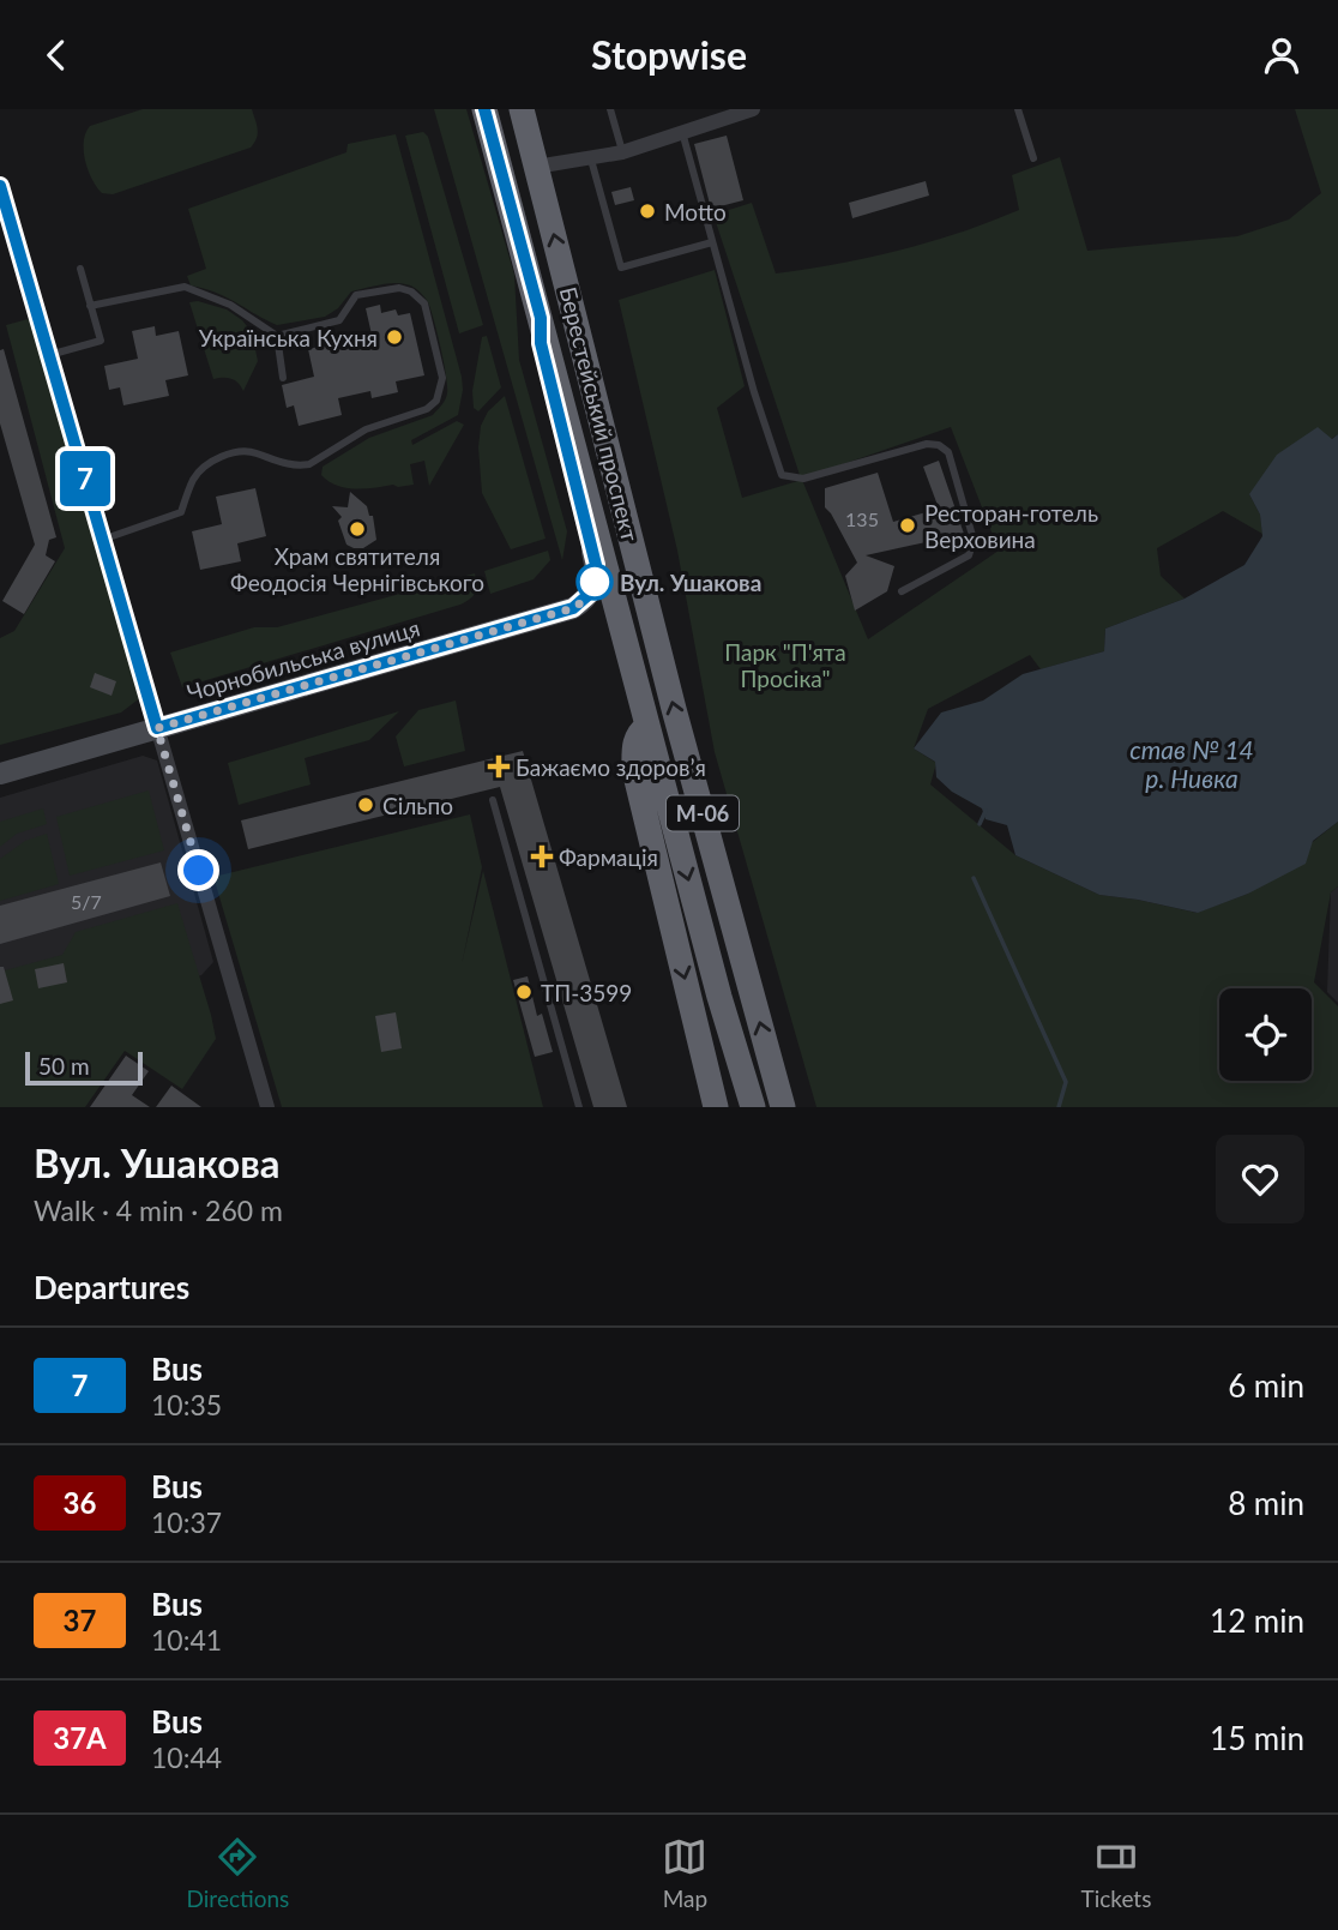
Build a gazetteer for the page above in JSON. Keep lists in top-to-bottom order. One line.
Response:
{"streets":{"highway":["Берестейський проспект","М-06"],"main road":["Чорнобильська вулиця"]},"water":["став № 14 р. Нивка"],"parks":["Парк \"П'ята Просіка\""],"places":{"other":["Motto","Українська Кухня","Ресторан-готель Верховина","Храм святителя Феодосія Чернігівського","Вул. Ушакова","Сільпо","ТП-3599"],"health":["Бажаємо здоровʼя","Фармація"]},"lines":["bus line 7"],"house_numbers":["135","5/7"],"scale_bar":"50 m","page":{"header":"Stopwise","on_map":"7","scale":"50 m","heading":[["Вул. Ушакова","Walk · 4 min · 260 m"],"Departures"],"list":[{"mark":"7","name":"Bus","note":"10:35","value":"6 min"},{"mark":"36","name":"Bus","note":"10:37","value":"8 min"},{"mark":"37","name":"Bus","note":"10:41","value":"12 min"},{"mark":"37А","name":"Bus","note":"10:44","value":"15 min"}],"tabs":["Directions","Map","Tickets"]}}
